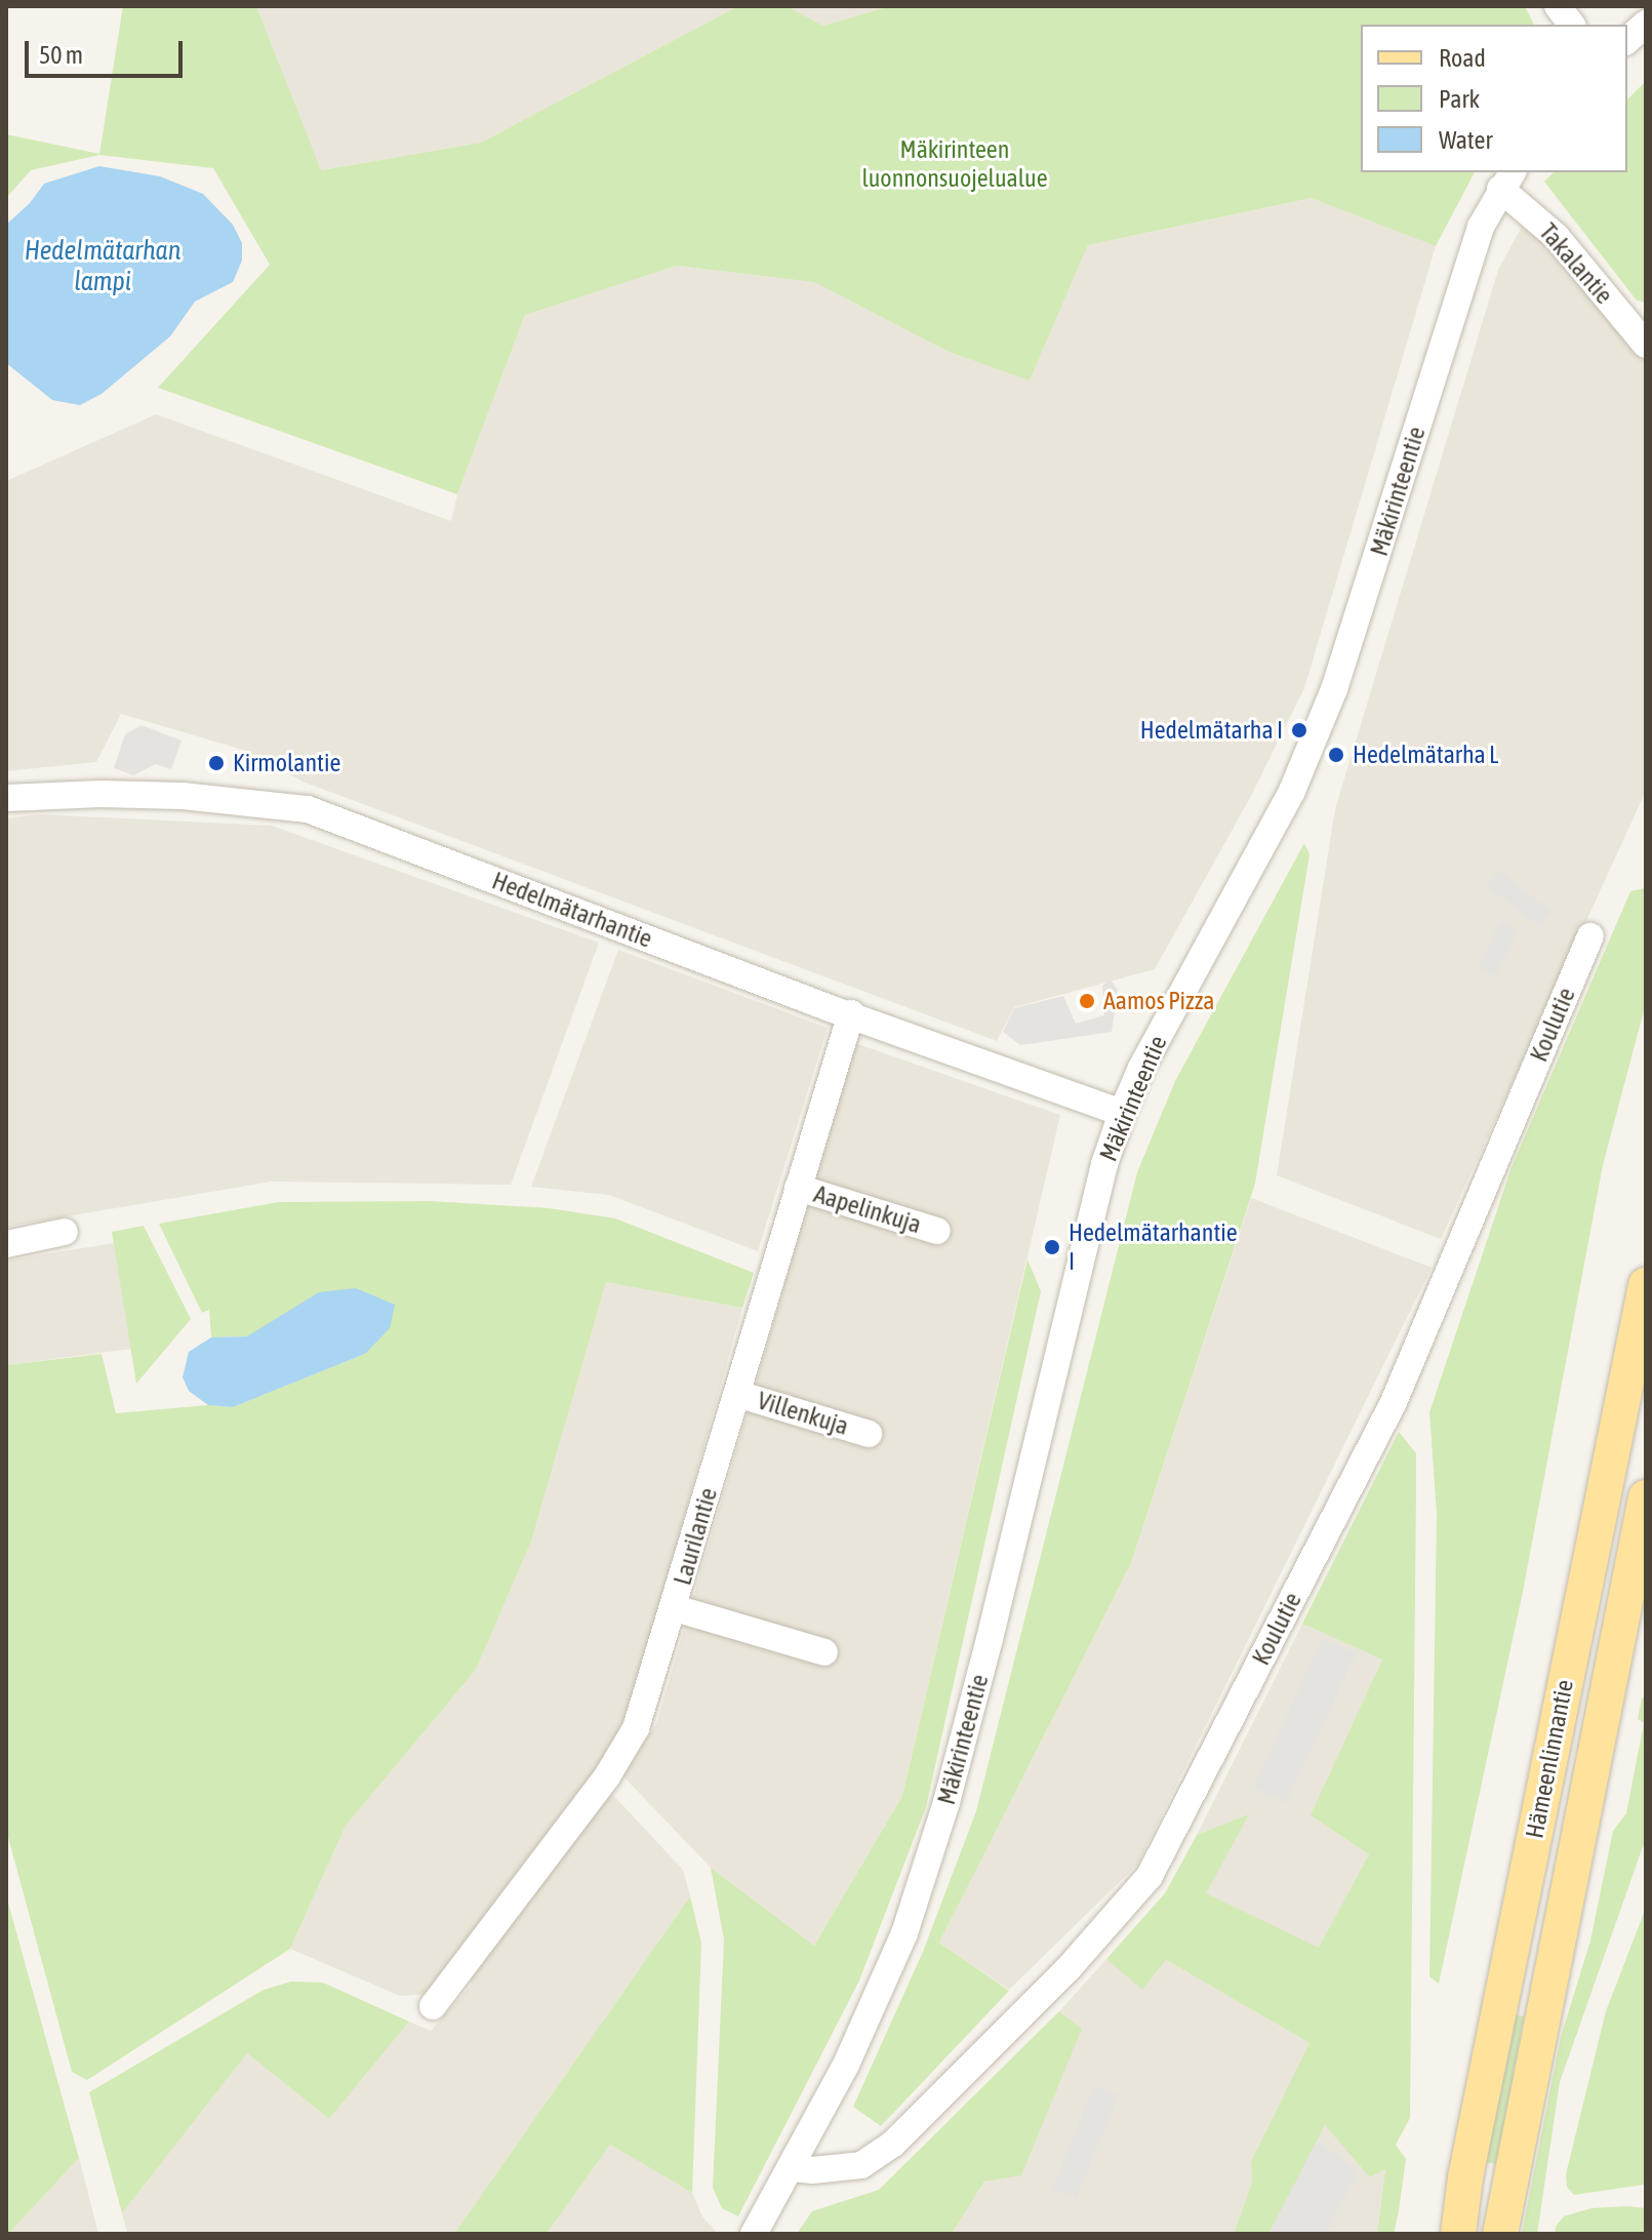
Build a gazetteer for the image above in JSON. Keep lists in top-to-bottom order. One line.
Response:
{"streets":{"main road":["Hämeenlinnantie"],"street":["Takalantie","Mäkirinteentie","Hedelmätarhantie","Koulutie","Aapelinkuja","Villenkuja","Laurilantie"]},"crossings":[["Takalantie","Mäkirinteentie"],["Mäkirinteentie","Hedelmätarhantie"],["Mäkirinteentie","Koulutie"],["Hedelmätarhantie","Laurilantie"],["Aapelinkuja","Laurilantie"],["Villenkuja","Laurilantie"]],"water":["Hedelmätarhan lampi"],"parks":["Mäkirinteen luonnonsuojelualue"],"places":["Hedelmätarha I","Hedelmätarha L","Kirmolantie","Aamos Pizza","Hedelmätarhantie I"],"legend":["Road","Park","Water"],"scale_bar":"50 m"}
